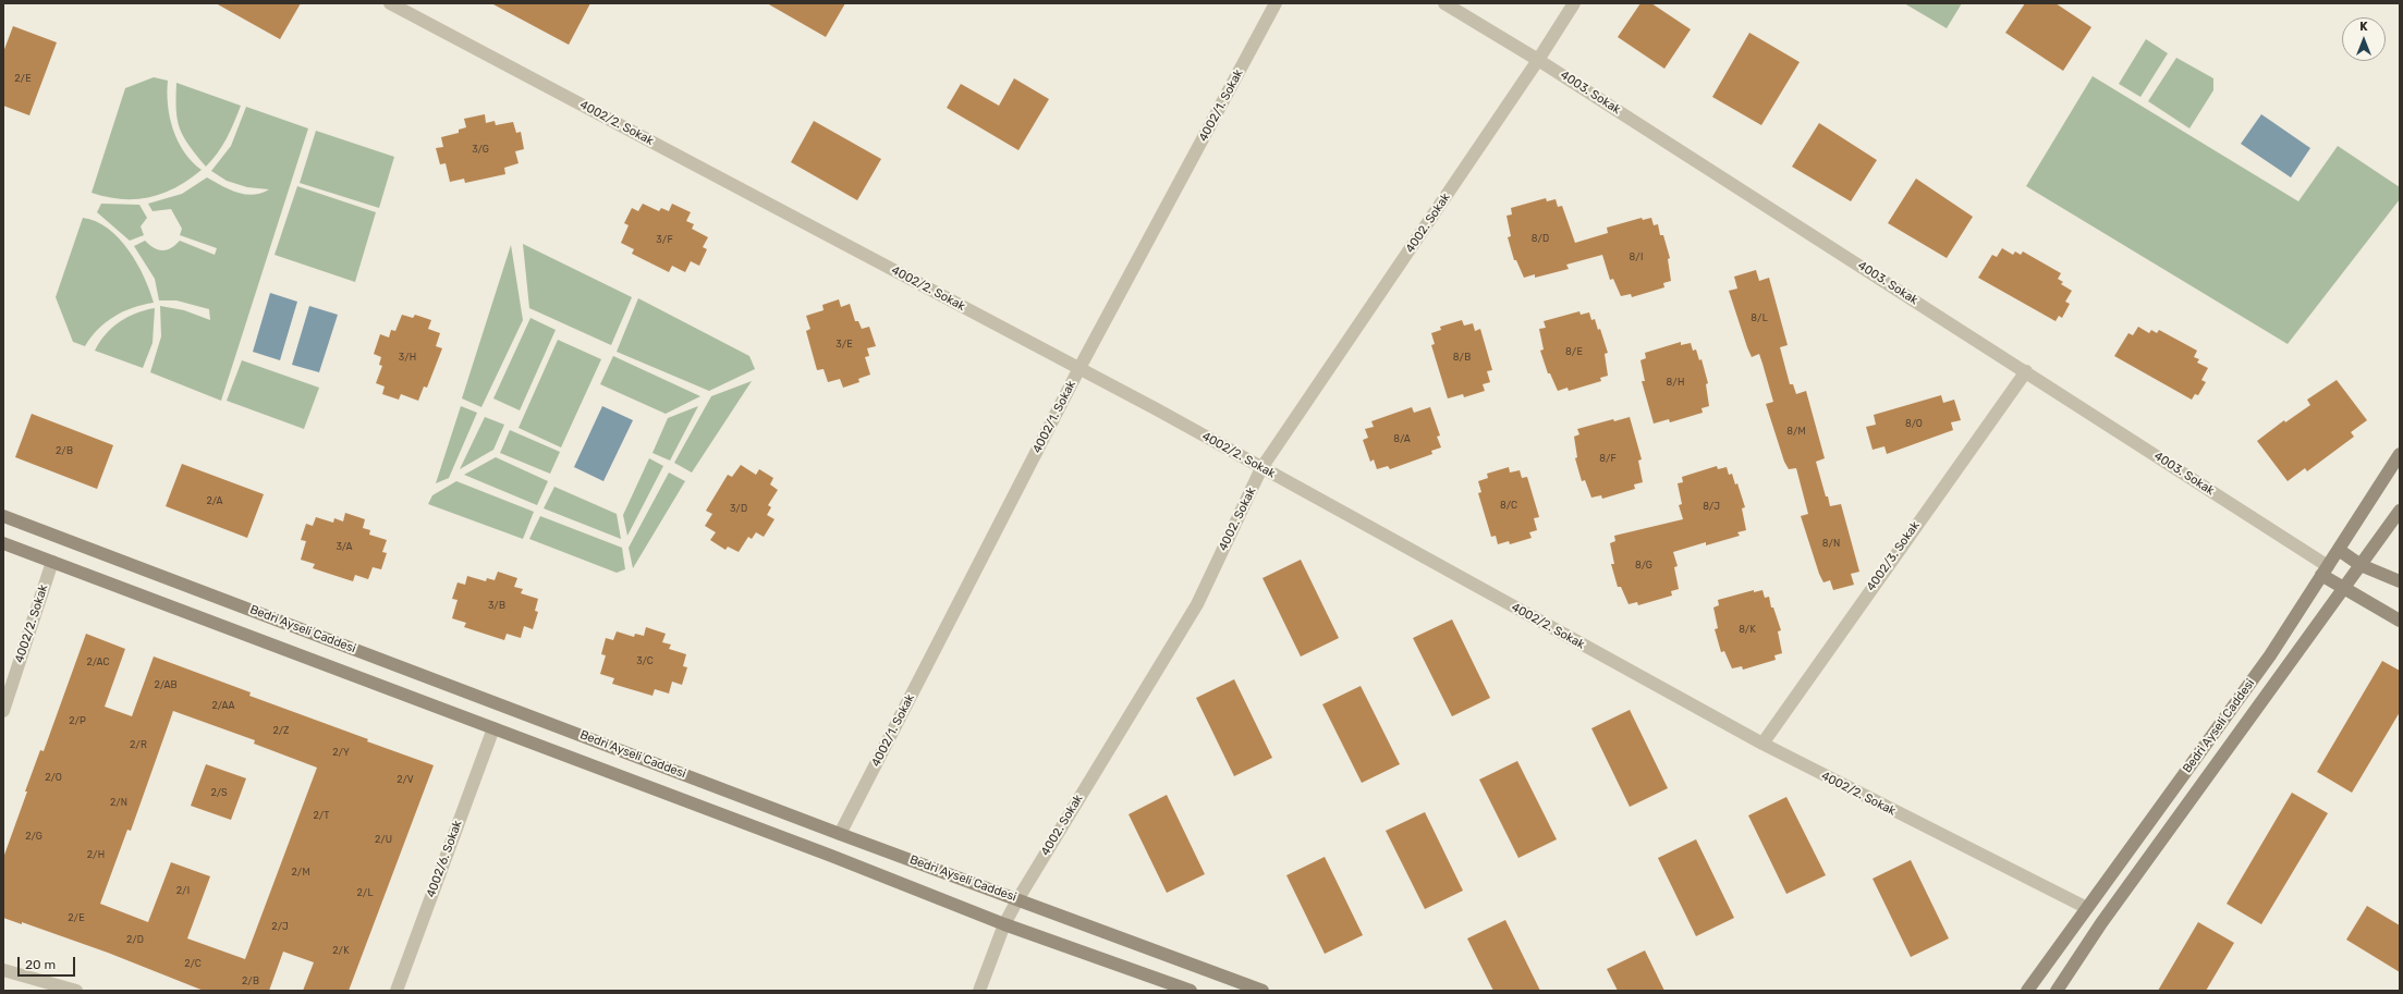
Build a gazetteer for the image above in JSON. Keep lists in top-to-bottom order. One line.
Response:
{"streets":{"main road":["Bedri Ayseli Caddesi"],"street":["4003. Sokak","4002/1. Sokak","4002/2. Sokak","4002. Sokak","4002/3. Sokak","4002/6. Sokak"]},"crossings":[["4003. Sokak","4002. Sokak"],["4003. Sokak","4002/3. Sokak"],["4003. Sokak","Bedri Ayseli Caddesi"],["4002/1. Sokak","4002/2. Sokak"],["4002/1. Sokak","Bedri Ayseli Caddesi"],["4002/2. Sokak","4002. Sokak"],["4002/2. Sokak","4002/3. Sokak"],["4002/2. Sokak","Bedri Ayseli Caddesi"],["4002. Sokak","Bedri Ayseli Caddesi"],["Bedri Ayseli Caddesi","4002/6. Sokak"]],"house_numbers":["2/E","3/G","8/D","3/F","8/I","8/L","3/E","8/E","3/H","8/B","8/H","8/O","8/M","8/A","2/B","8/F","2/A","8/C","8/J","3/D","8/N","3/A","8/G","3/B","8/K","3/C","2/AC","2/AB","2/AA","2/P","2/Z","2/R","2/Y","2/O","2/V","2/S","2/N","2/T","2/G","2/U","2/H","2/M","2/I","2/L","2/E","2/J","2/D","2/K","2/C","2/B"],"scale_bar":"20 m","north":"top"}
